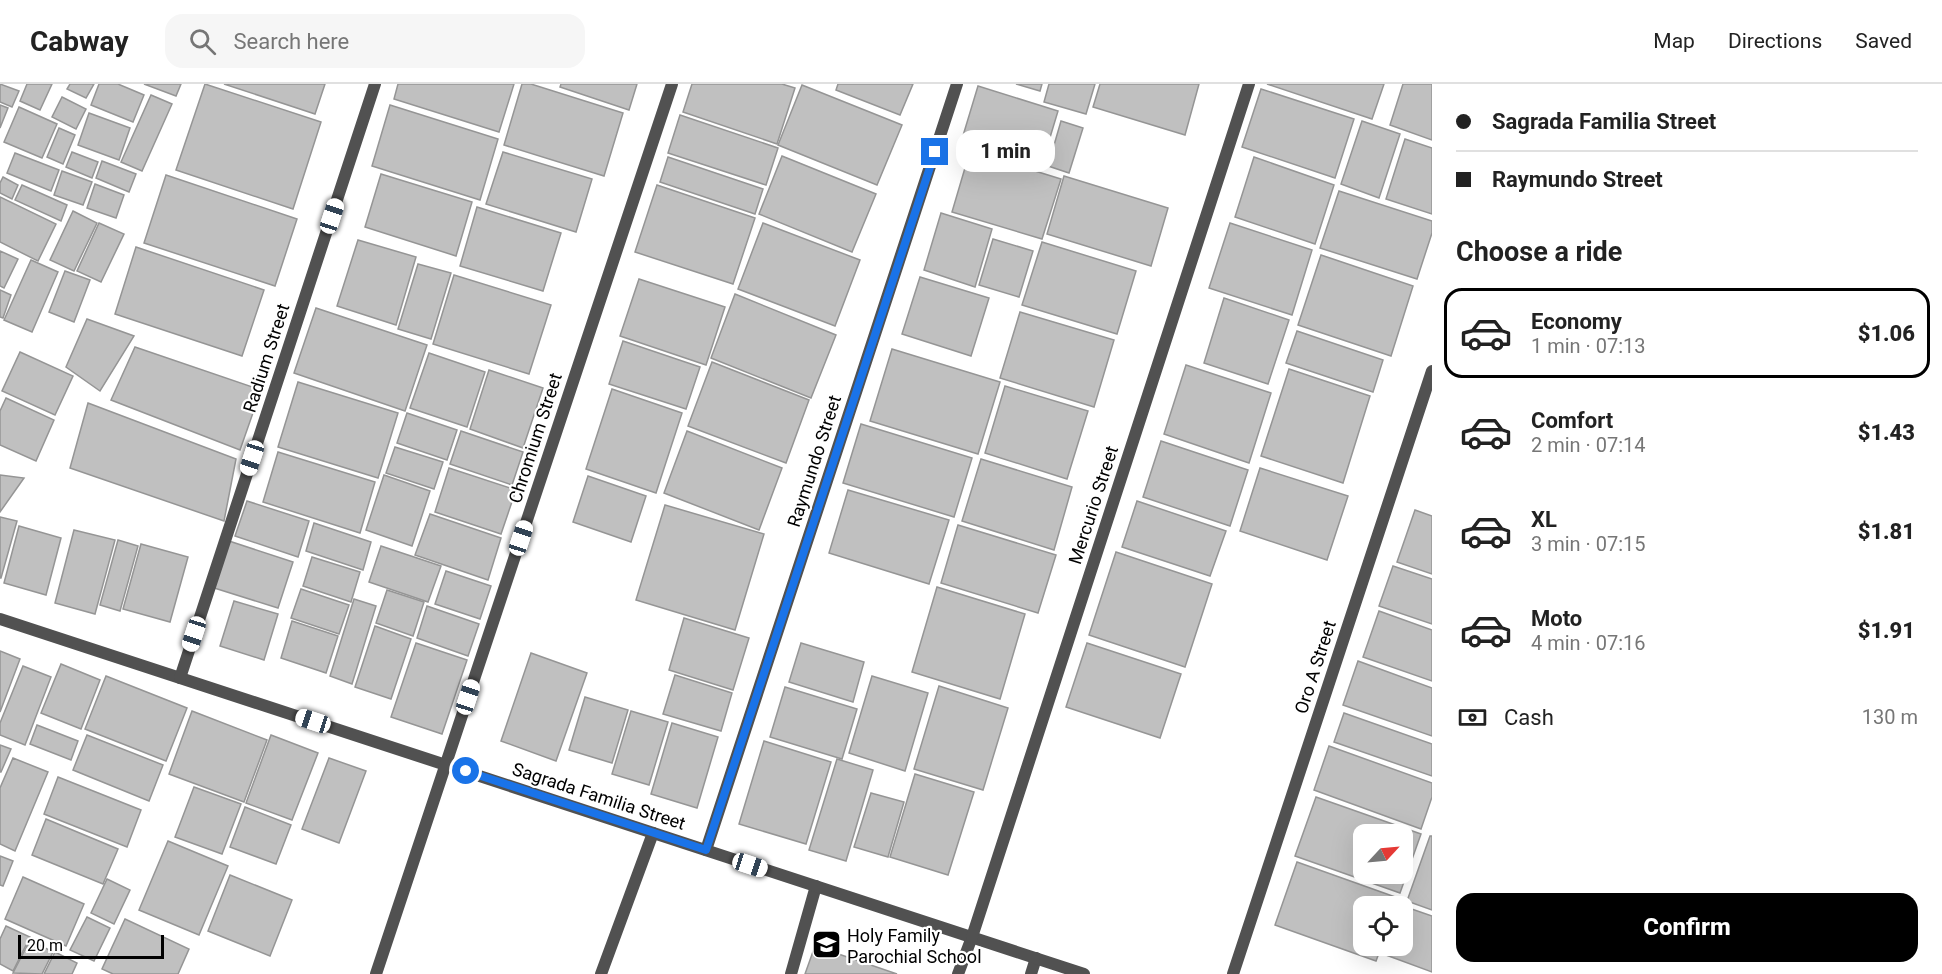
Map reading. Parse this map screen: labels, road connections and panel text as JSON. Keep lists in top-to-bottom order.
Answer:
{
  "streets": {
    "street": [
      "Radium Street",
      "Chromium Street",
      "Raymundo Street",
      "Mercurio Street",
      "Oro A Street",
      "Sagrada Familia Street"
    ]
  },
  "crossings": [
    ["Radium Street", "Sagrada Familia Street"],
    ["Chromium Street", "Sagrada Familia Street"],
    ["Raymundo Street", "Sagrada Familia Street"],
    ["Mercurio Street", "Sagrada Familia Street"]
  ],
  "places": {
    "school or university": ["Holy Family Parochial School"]
  },
  "scale_bar": "20 m",
  "north": "top right",
  "page": {
    "header": "Cabway",
    "search": "Search here",
    "nav": ["Map", "Directions", "Saved"],
    "banner": ["Sagrada Familia Street", "Raymundo Street"],
    "bubble": "1 min",
    "heading": "Choose a ride",
    "list": [
      {
        "name": "Economy",
        "note": "1 min · 07:13",
        "value": "$1.06"
      },
      {
        "name": "Comfort",
        "note": "2 min · 07:14",
        "value": "$1.43"
      },
      {
        "name": "XL",
        "note": "3 min · 07:15",
        "value": "$1.81"
      },
      {
        "name": "Moto",
        "note": "4 min · 07:16",
        "value": "$1.91"
      }
    ],
    "pay": ["Cash", "130 m"],
    "buttons": "Confirm",
    "scale": "20 m"
  }
}
